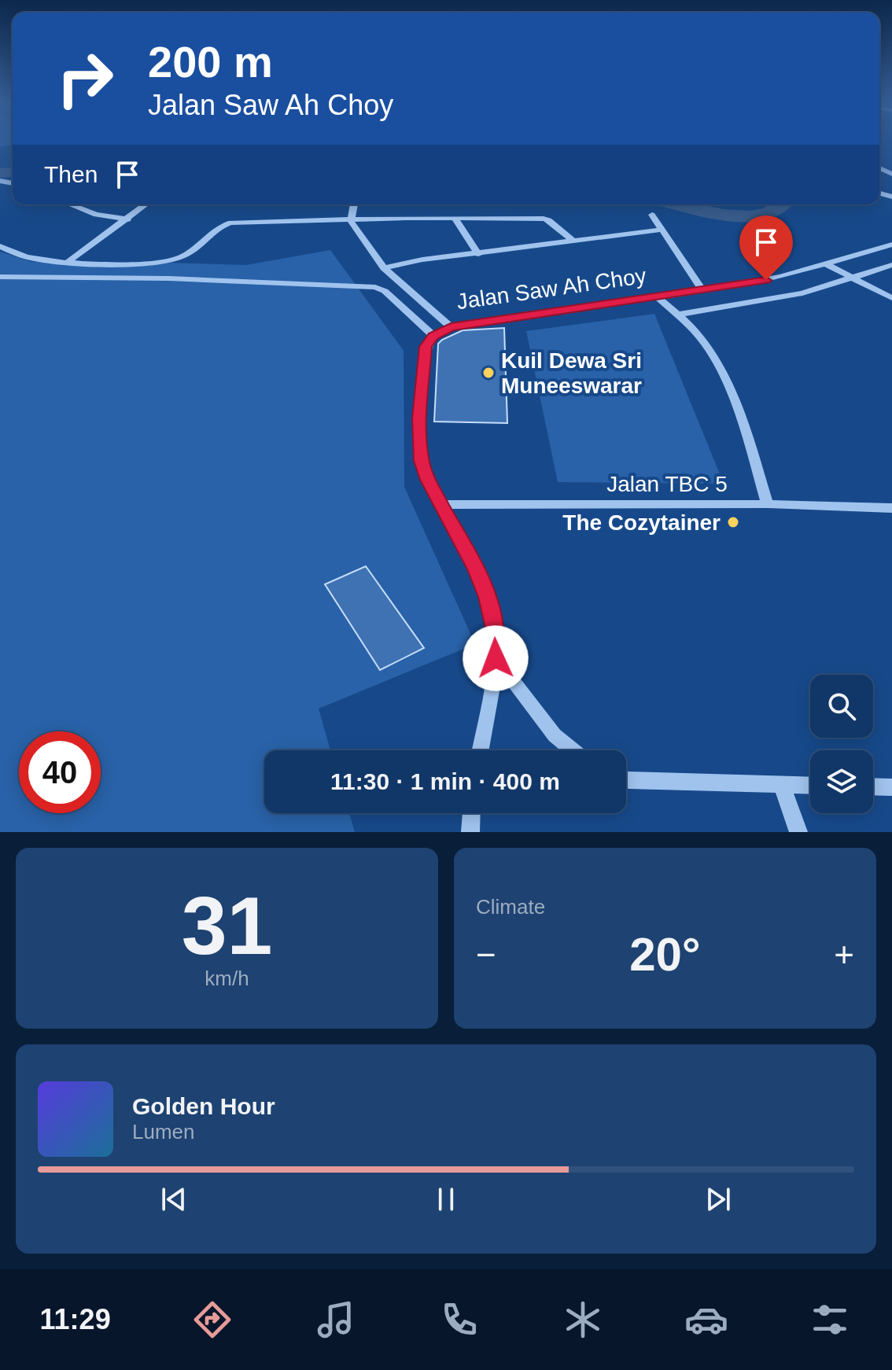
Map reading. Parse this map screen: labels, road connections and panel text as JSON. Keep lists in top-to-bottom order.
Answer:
{
  "streets": {
    "street": ["Jalan Saw Ah Choy", "Jalan TBC 5"]
  },
  "crossings": [
    ["Jalan Saw Ah Choy", "Jalan TBC 5"]
  ],
  "places": ["Kuil Dewa Sri Muneeswarar", "The Cozytainer"],
  "page": {
    "turn": ["200 m", "Jalan Saw Ah Choy"],
    "then": "Then",
    "limit": "40",
    "trip": "11:30 · 1 min · 400 m",
    "tile": [
      ["31", "km/h"],
      "Climate"
    ],
    "heat": ["−", "20°", "+"],
    "song": ["Golden Hour", "Lumen"],
    "tabs": "11:29"
  }
}
